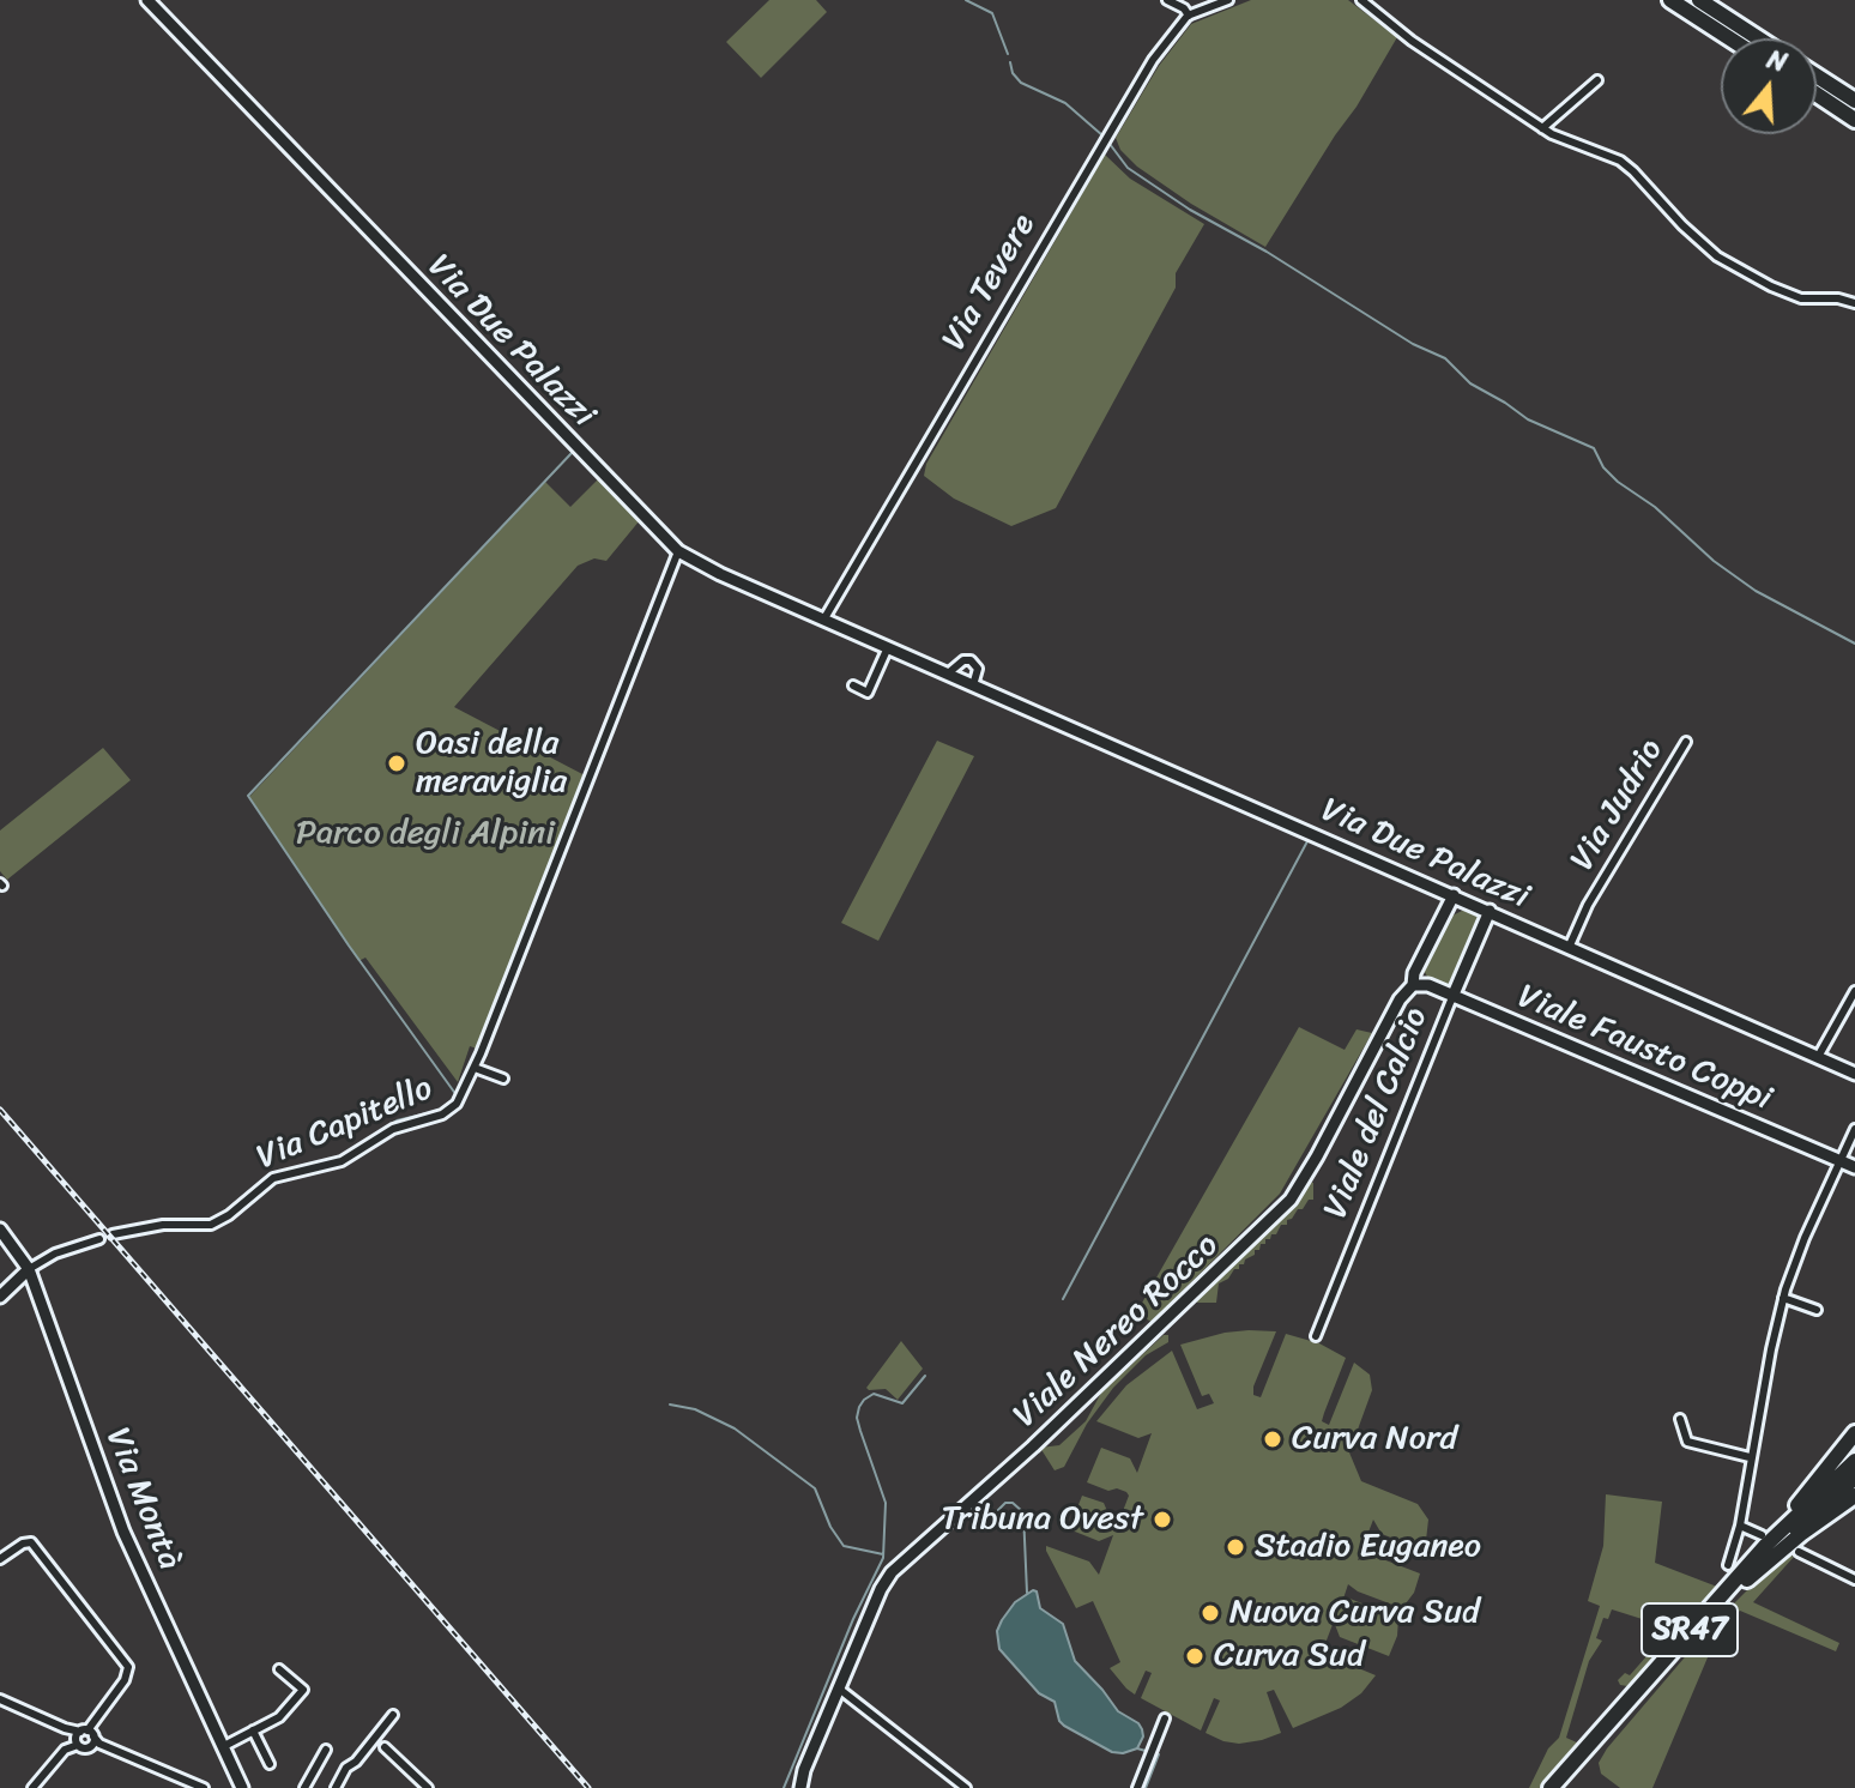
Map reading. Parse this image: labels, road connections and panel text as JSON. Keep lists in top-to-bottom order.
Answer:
{
  "streets": {
    "highway": ["SR47"],
    "street": [
      "Via Tevere",
      "Via Due Palazzi",
      "Via Judrio",
      "Viale Fausto Coppi",
      "Viale del Calcio",
      "Via Capitello",
      "Viale Nereo Rocco",
      "Via Montà"
    ]
  },
  "crossings": [
    ["Via Tevere", "Via Due Palazzi"],
    ["Via Due Palazzi", "Via Judrio"],
    ["Via Due Palazzi", "Viale del Calcio"],
    ["Via Due Palazzi", "Via Capitello"],
    ["Via Due Palazzi", "Viale Nereo Rocco"],
    ["Viale Fausto Coppi", "Viale del Calcio"],
    ["Viale Fausto Coppi", "Viale Nereo Rocco"]
  ],
  "parks": ["Parco degli Alpini"],
  "places": [
    "Oasi della meraviglia",
    "Curva Nord",
    "Tribuna Ovest",
    "Stadio Euganeo",
    "Nuova Curva Sud",
    "Curva Sud"
  ],
  "north": "top"
}
